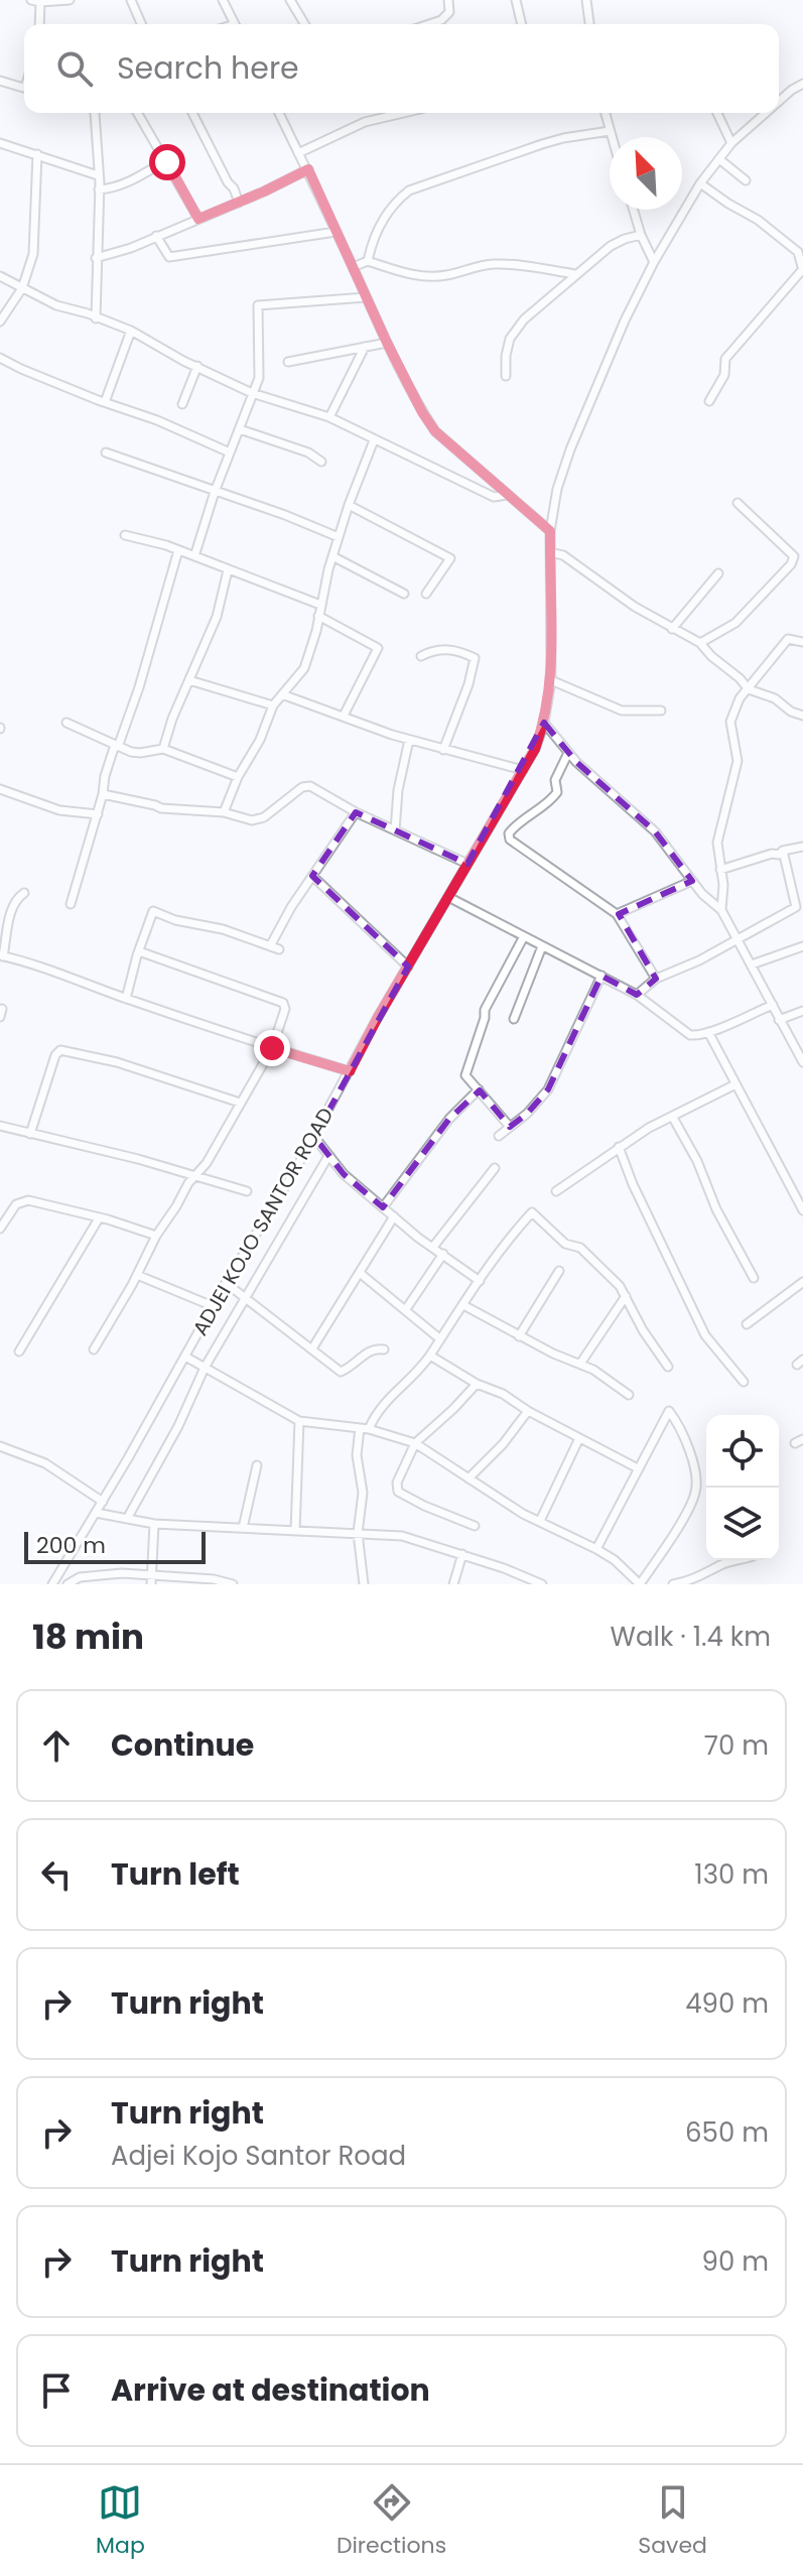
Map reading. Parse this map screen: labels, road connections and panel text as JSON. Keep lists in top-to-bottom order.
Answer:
{
  "streets": {
    "street": ["ADJEI KOJO SANTOR ROAD"]
  },
  "scale_bar": "200 m",
  "north": "top left",
  "page": {
    "search": "Search here",
    "scale": "200 m",
    "heading": ["18 min", "Walk · 1.4 km"],
    "list": [
      ["Continue", "70 m"],
      ["Turn left", "130 m"],
      ["Turn right", "490 m"],
      ["Turn right", "Adjei Kojo Santor Road", "650 m"],
      ["Turn right", "90 m"],
      "Arrive at destination"
    ],
    "nav": ["Map", "Directions", "Saved"]
  }
}
